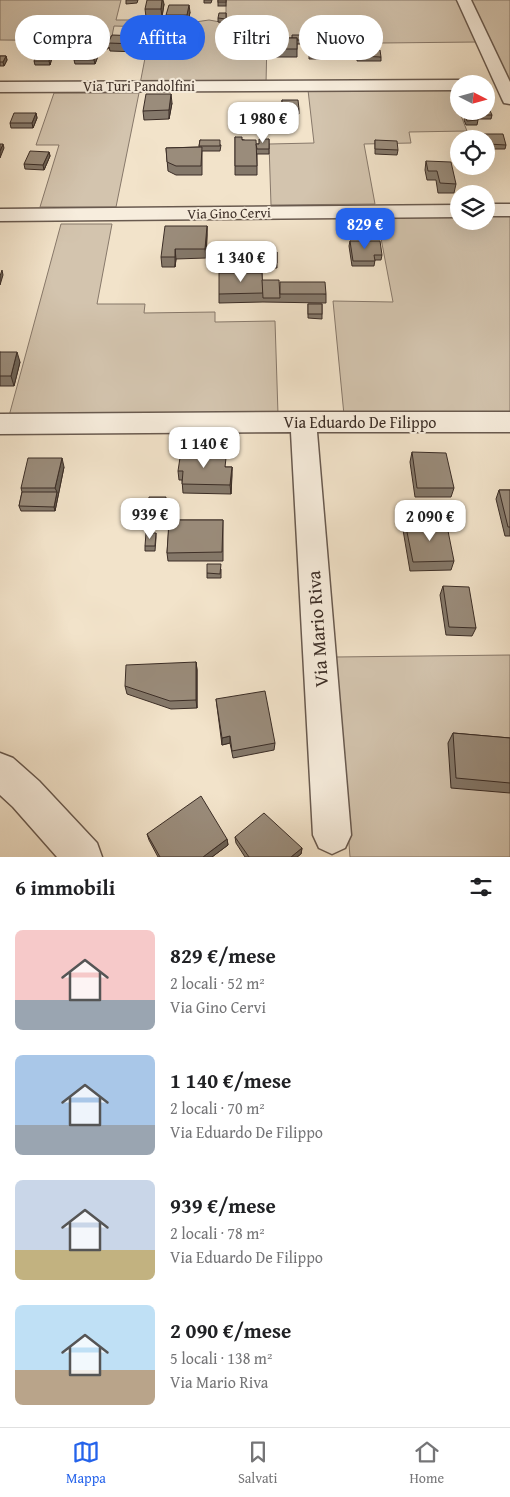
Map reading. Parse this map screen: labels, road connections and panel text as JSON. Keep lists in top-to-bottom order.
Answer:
{
  "streets": {
    "street": [
      "Via Turi Pandolfini",
      "Via Gino Cervi",
      "Via Eduardo De Filippo",
      "Via Mario Riva"
    ]
  },
  "crossings": [
    ["Via Eduardo De Filippo", "Via Mario Riva"]
  ],
  "north": "right",
  "page": {
    "chip": [
      "Compra",
      "Affitta",
      "Filtri",
      "Nuovo"
    ],
    "price": [
      "1 980 €",
      "829 €",
      "1 340 €",
      "1 140 €",
      "939 €",
      "2 090 €"
    ],
    "heading": "6 immobili",
    "list": [
      {
        "name": "829 €/mese",
        "note": "2 locali · 52 m² · Via Gino Cervi"
      },
      {
        "name": "1 140 €/mese",
        "note": "2 locali · 70 m² · Via Eduardo De Filippo"
      },
      {
        "name": "939 €/mese",
        "note": "2 locali · 78 m² · Via Eduardo De Filippo"
      },
      {
        "name": "2 090 €/mese",
        "note": "5 locali · 138 m² · Via Mario Riva"
      }
    ],
    "tabs": ["Mappa", "Salvati", "Home"]
  }
}
